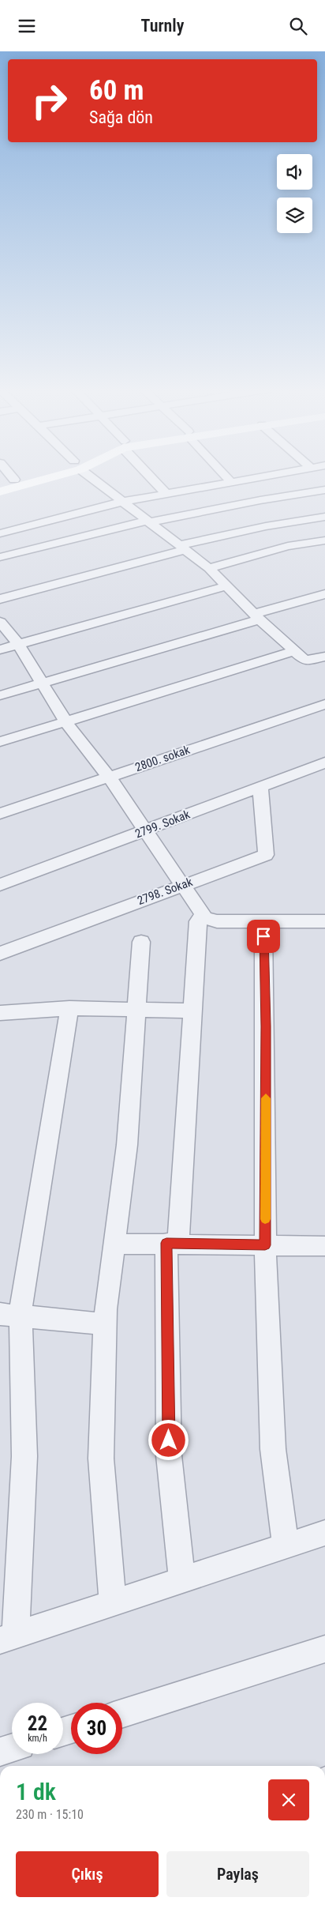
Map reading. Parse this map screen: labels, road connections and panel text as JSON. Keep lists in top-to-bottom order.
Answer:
{
  "streets": {
    "street": ["2800. sokak", "2799. Sokak", "2798. Sokak"]
  },
  "crossings": [
    ["2799. Sokak", "2798. Sokak"]
  ],
  "page": {
    "header": "Turnly",
    "turn": ["60 m", "Sağa dön"],
    "speed": "22 km/h",
    "limit": "30",
    "heading": ["1 dk", "230 m · 15:10"],
    "buttons": ["Çıkış", "Paylaş"]
  }
}
